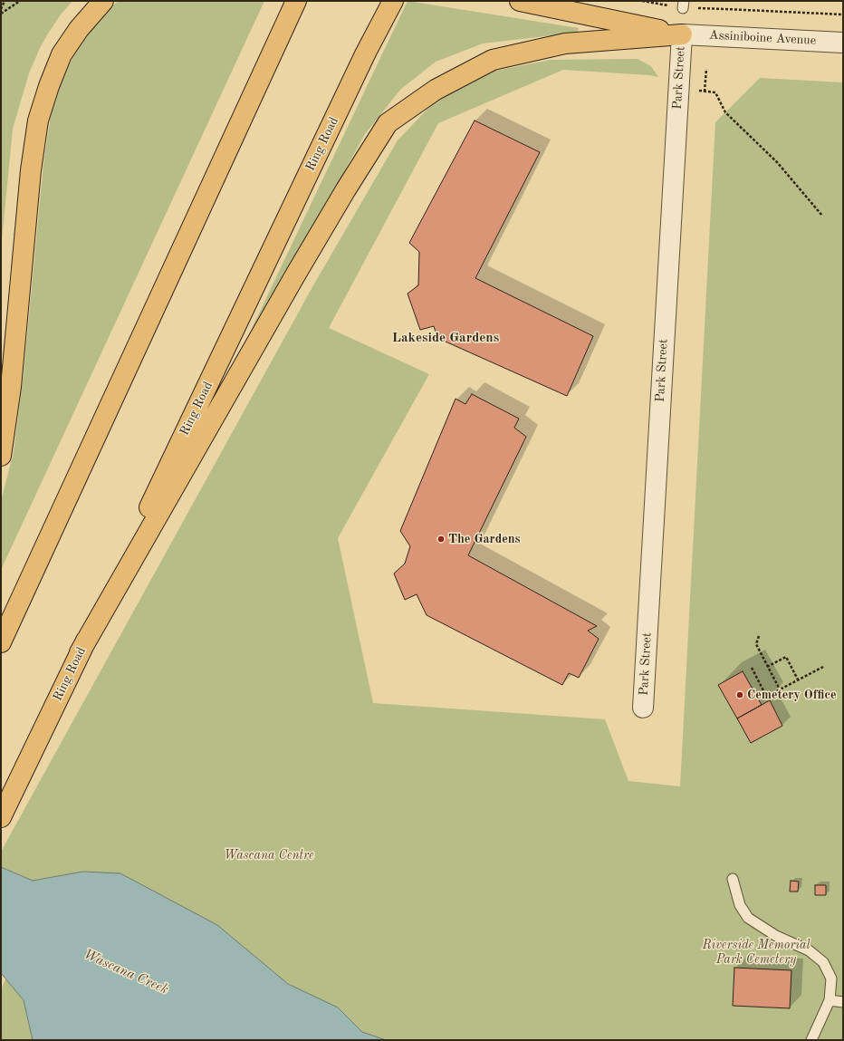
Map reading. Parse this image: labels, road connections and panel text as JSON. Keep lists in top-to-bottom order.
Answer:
{
  "streets": {
    "highway": ["Ring Road"],
    "street": ["Assiniboine Avenue", "Park Street"]
  },
  "crossings": [
    ["Assiniboine Avenue", "Park Street"]
  ],
  "districts": ["Lakeside Gardens"],
  "water": ["Wascana Creek"],
  "parks": ["Wascana Centre", "Riverside Memorial Park Cemetery"],
  "places": ["The Gardens", "Cemetery Office"]
}
